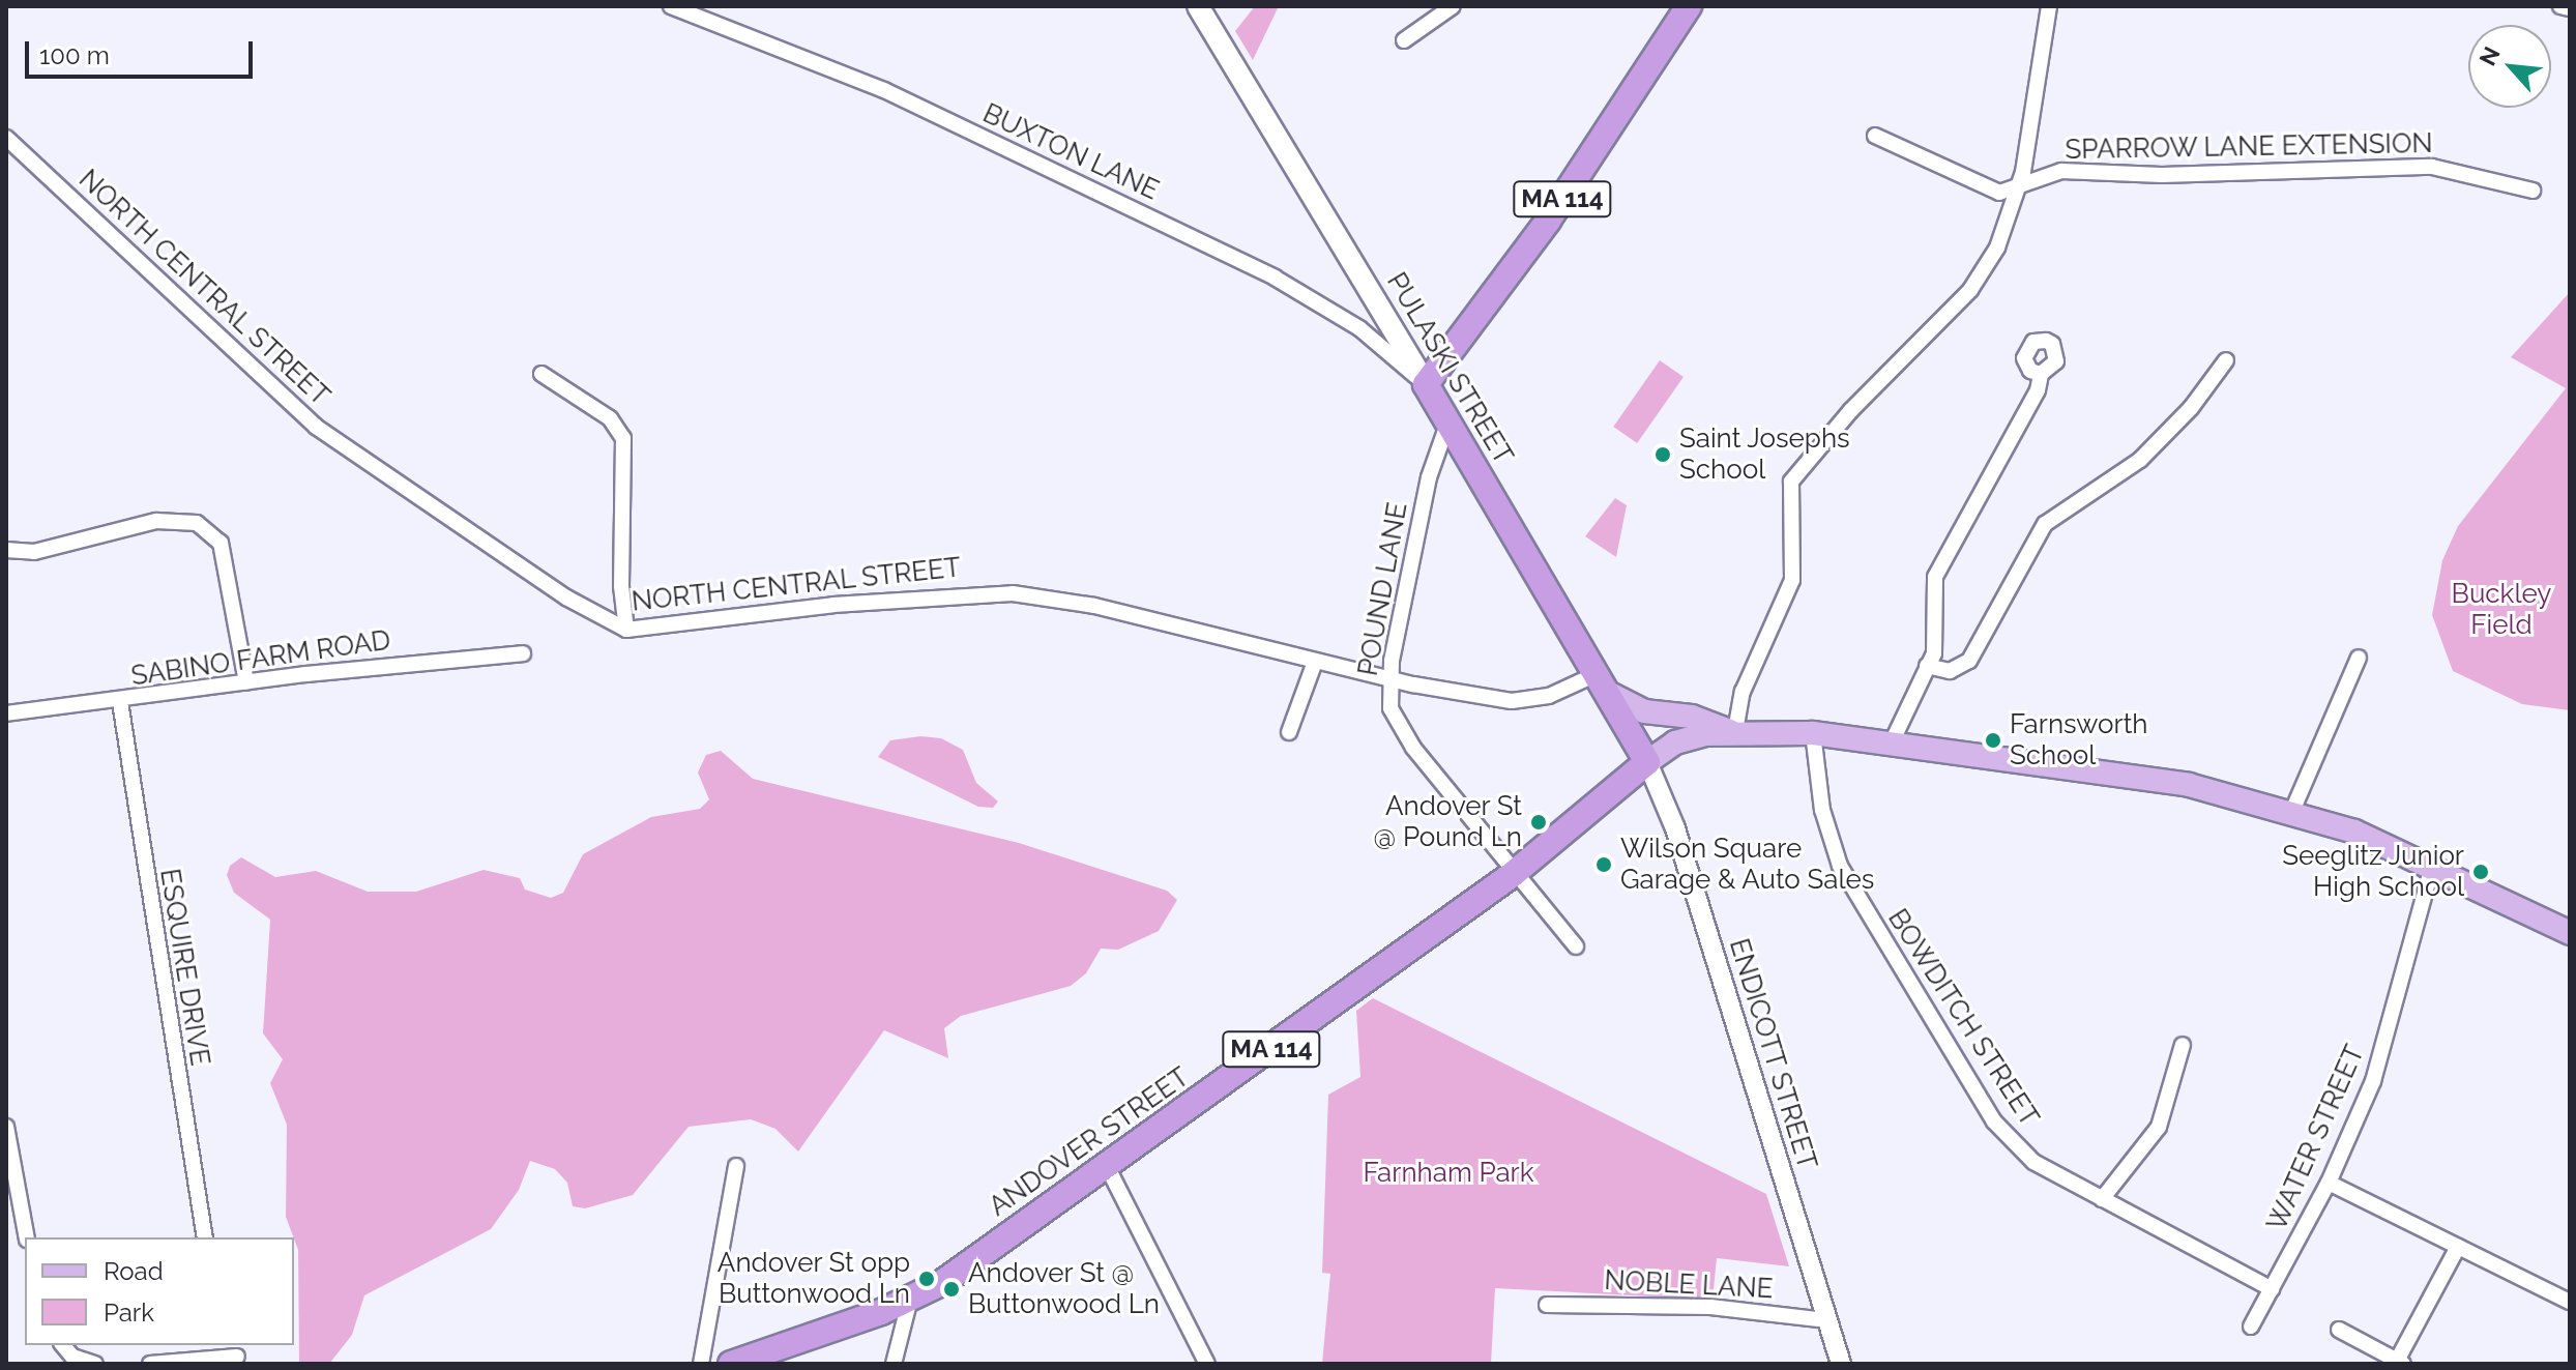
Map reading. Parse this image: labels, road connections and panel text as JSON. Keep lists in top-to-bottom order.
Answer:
{
  "streets": {
    "highway": ["MA 114", "PULASKI STREET", "ANDOVER STREET"],
    "street": [
      "SPARROW LANE EXTENSION",
      "BUXTON LANE",
      "NORTH CENTRAL STREET",
      "POUND LANE",
      "SABINO FARM ROAD",
      "ESQUIRE DRIVE",
      "BOWDITCH STREET",
      "ENDICOTT STREET",
      "WATER STREET",
      "NOBLE LANE"
    ]
  },
  "crossings": [
    ["BUXTON LANE", "MA 114"],
    ["BUXTON LANE", "PULASKI STREET"],
    ["MA 114", "PULASKI STREET"],
    ["NORTH CENTRAL STREET", "PULASKI STREET"],
    ["NORTH CENTRAL STREET", "POUND LANE"],
    ["PULASKI STREET", "POUND LANE"],
    ["PULASKI STREET", "ENDICOTT STREET"],
    ["PULASKI STREET", "ANDOVER STREET"],
    ["POUND LANE", "ANDOVER STREET"],
    ["SABINO FARM ROAD", "ESQUIRE DRIVE"],
    ["BOWDITCH STREET", "WATER STREET"],
    ["ENDICOTT STREET", "ANDOVER STREET"],
    ["ENDICOTT STREET", "NOBLE LANE"]
  ],
  "parks": ["Buckley Field", "Farnham Park"],
  "places": [
    "Saint Josephs School",
    "Farnsworth School",
    "Andover St @ Pound Ln",
    "Wilson Square Garage & Auto Sales",
    "Seeglitz Junior High School",
    "Andover St opp Buttonwood Ln",
    "Andover St @ Buttonwood Ln"
  ],
  "legend": ["Road", "Park"],
  "scale_bar": "100 m",
  "north": "top left"
}
